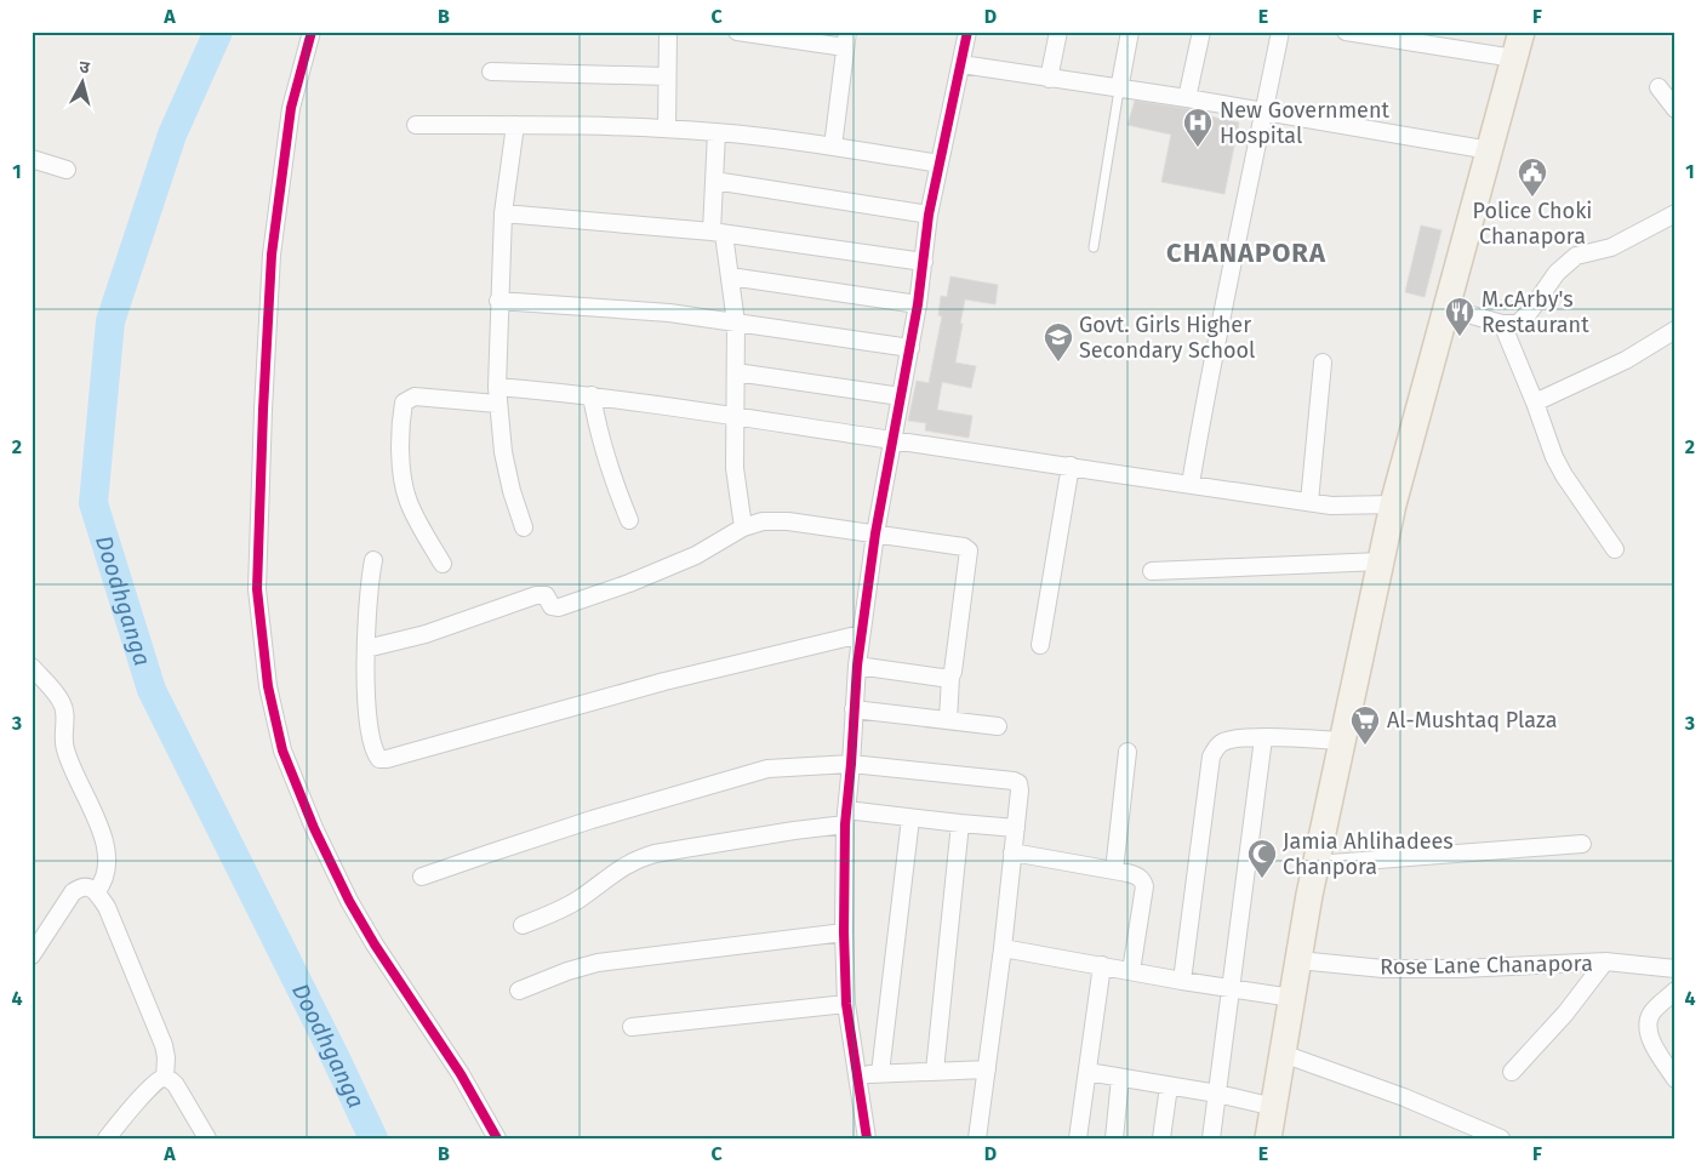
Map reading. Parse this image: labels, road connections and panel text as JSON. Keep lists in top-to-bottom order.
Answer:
{
  "streets": {
    "street": ["Rose Lane Chanapora"]
  },
  "districts": ["CHANAPORA"],
  "water": ["Doodhganga"],
  "places": {
    "hospital": ["New Government Hospital"],
    "public building": ["Police Choki Chanapora"],
    "restaurant": ["M.cArby's Restaurant"],
    "school or university": ["Govt. Girls Higher Secondary School"],
    "supermarket": ["Al-Mushtaq Plaza"],
    "mosque": ["Jamia Ahlihadees Chanpora"]
  },
  "north": "top",
  "grid": {
    "columns": [
      "A",
      "B",
      "C",
      "D",
      "E",
      "F"
    ],
    "rows": [
      "1",
      "2",
      "3",
      "4"
    ]
  }
}
